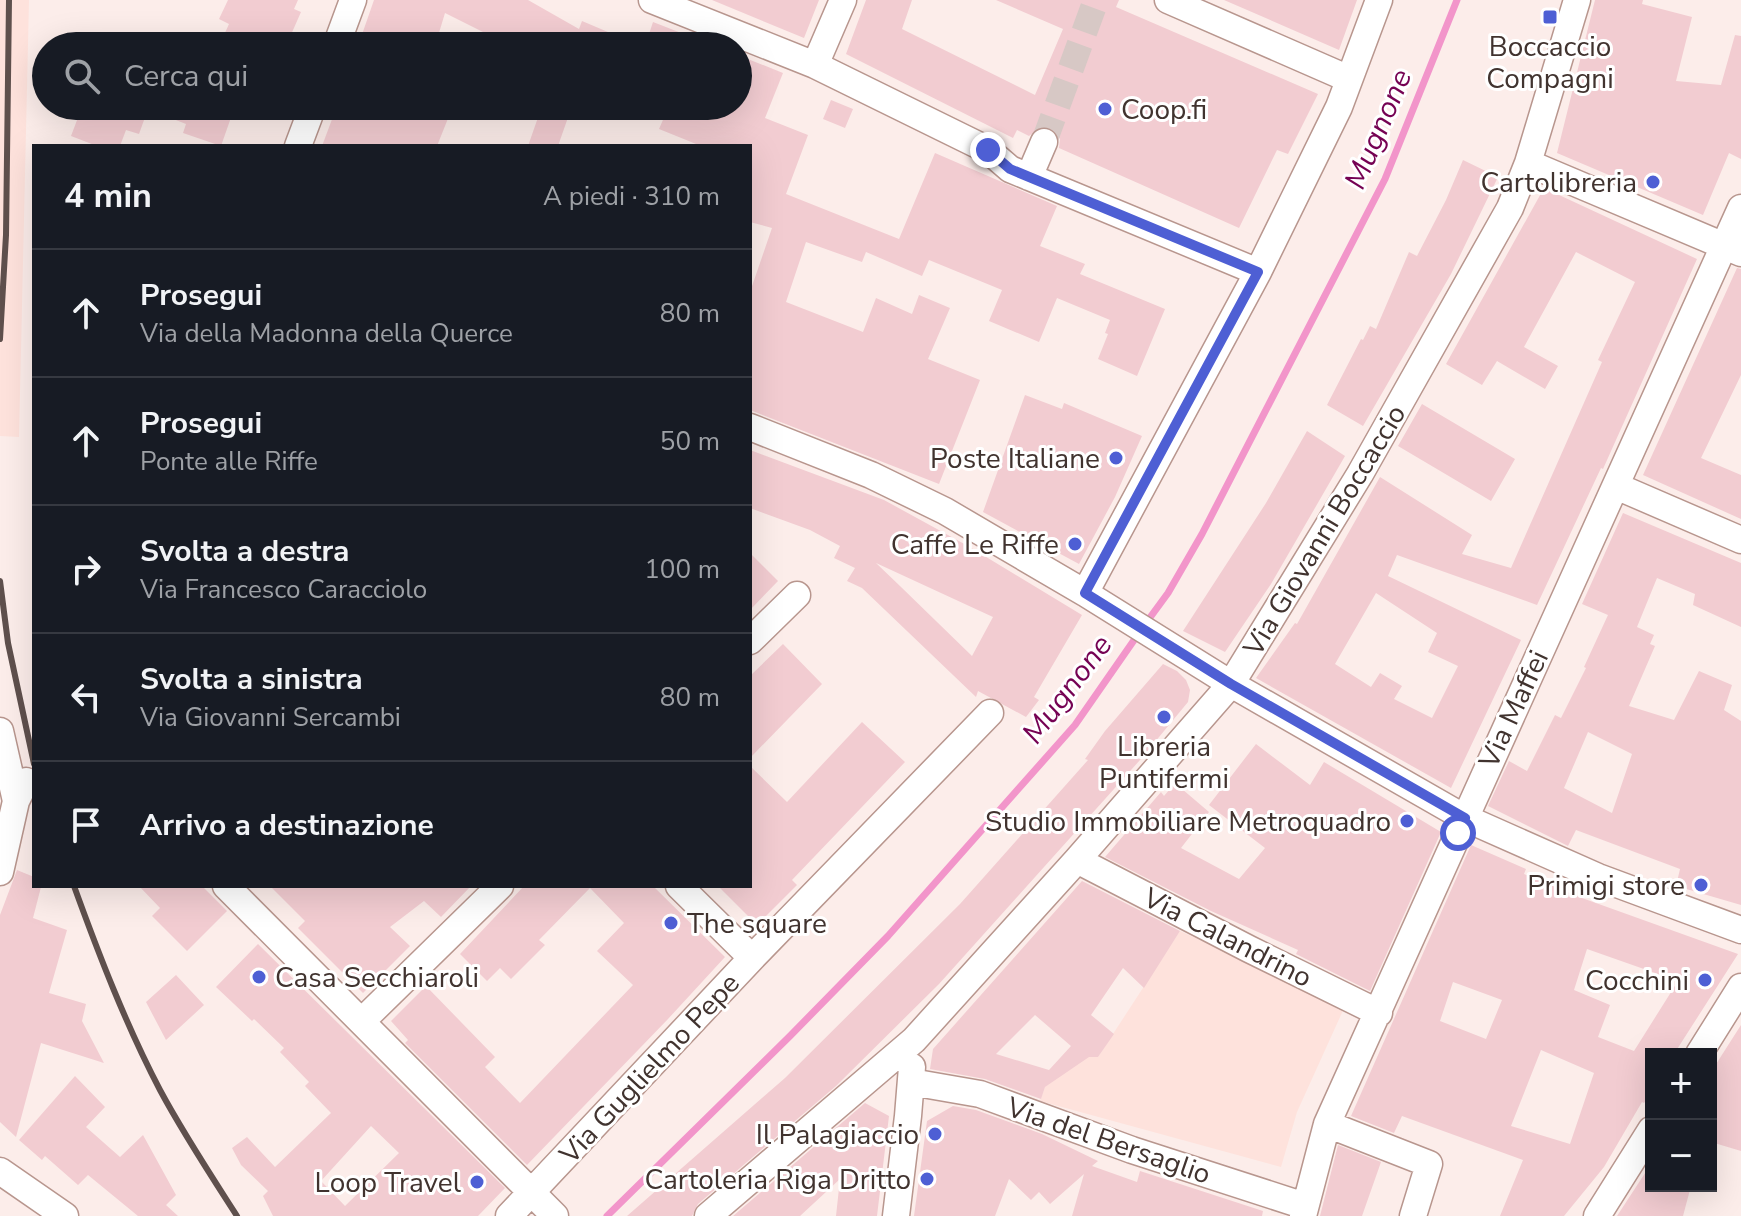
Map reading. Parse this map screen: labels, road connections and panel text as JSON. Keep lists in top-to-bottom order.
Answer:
{
  "streets": {
    "street": [
      "Via Giovanni Boccaccio",
      "Via Maffei",
      "Via Calandrino",
      "Via Guglielmo Pepe",
      "Via del Bersaglio"
    ]
  },
  "crossings": [
    ["Via Giovanni Boccaccio", "Via Calandrino"],
    ["Via Maffei", "Via Calandrino"],
    ["Via Maffei", "Via del Bersaglio"]
  ],
  "water": ["Mugnone"],
  "places": {
    "transit": ["Boccaccio Compagni"],
    "other": [
      "Coop.fi",
      "Cartolibreria",
      "Poste Italiane",
      "Caffe Le Riffe",
      "Libreria Puntifermi",
      "Studio Immobiliare Metroquadro",
      "Primigi store",
      "The square",
      "Casa Secchiaroli",
      "Cocchini",
      "Il Palagiaccio",
      "Cartoleria Riga Dritto",
      "Loop Travel"
    ]
  },
  "page": {
    "search": "Cerca qui",
    "heading": ["4 min", "A piedi · 310 m"],
    "list": [
      ["Prosegui", "Via della Madonna della Querce", "80 m"],
      ["Prosegui", "Ponte alle Riffe", "50 m"],
      ["Svolta a destra", "Via Francesco Caracciolo", "100 m"],
      ["Svolta a sinistra", "Via Giovanni Sercambi", "80 m"],
      "Arrivo a destinazione"
    ],
    "map_buttons": ["+", "−"]
  }
}
